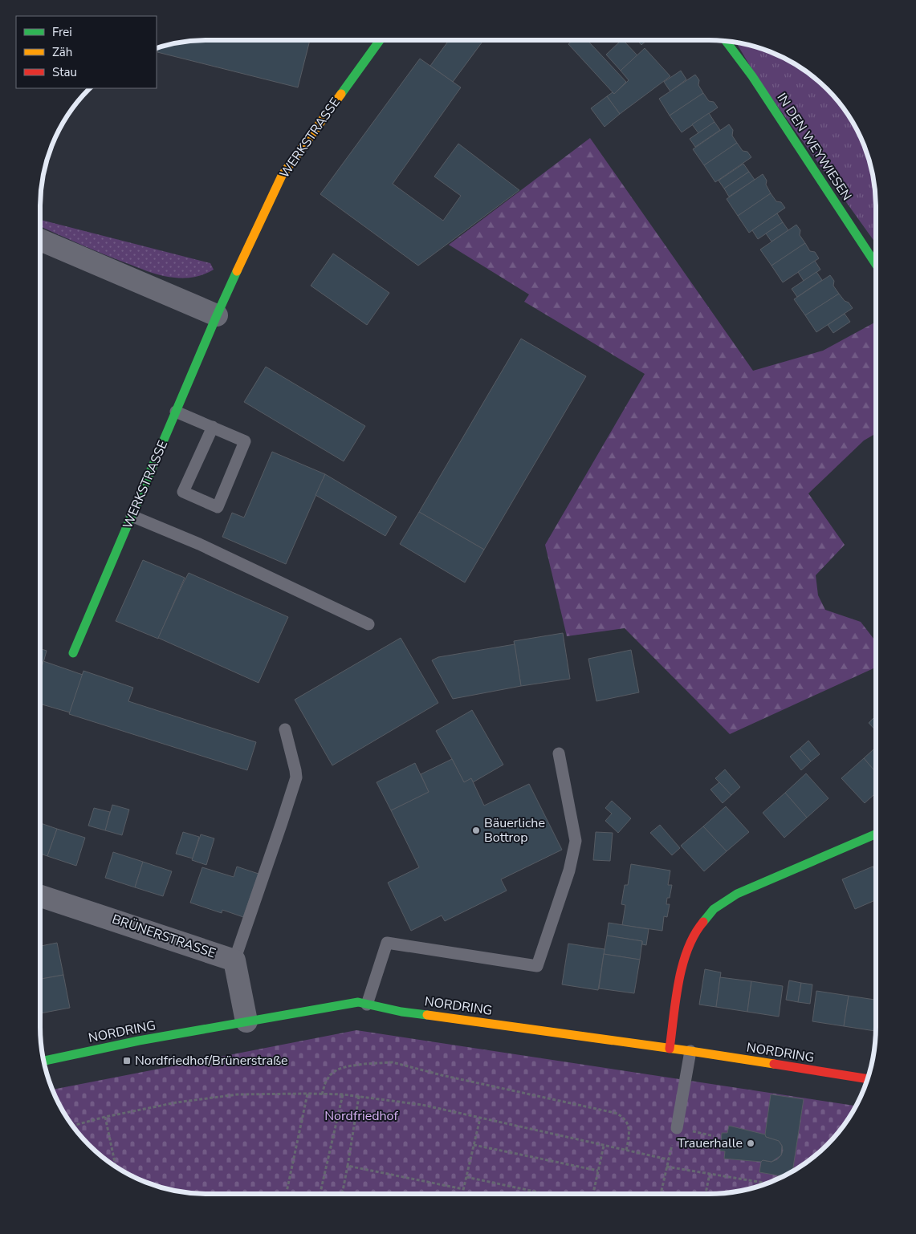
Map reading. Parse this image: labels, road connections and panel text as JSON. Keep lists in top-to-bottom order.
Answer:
{
  "streets": {
    "street": [
      "WERKSTRASSE",
      "IN DEN WEYWIESEN",
      "BRÜNERSTRASSE",
      "NORDRING"
    ]
  },
  "parks": ["Nordfriedhof"],
  "places": {
    "other": ["Bäuerliche Bottrop", "Trauerhalle"],
    "transit": ["Nordfriedhof/Brünerstraße"]
  },
  "legend": ["Frei", "Zäh", "Stau"]
}
